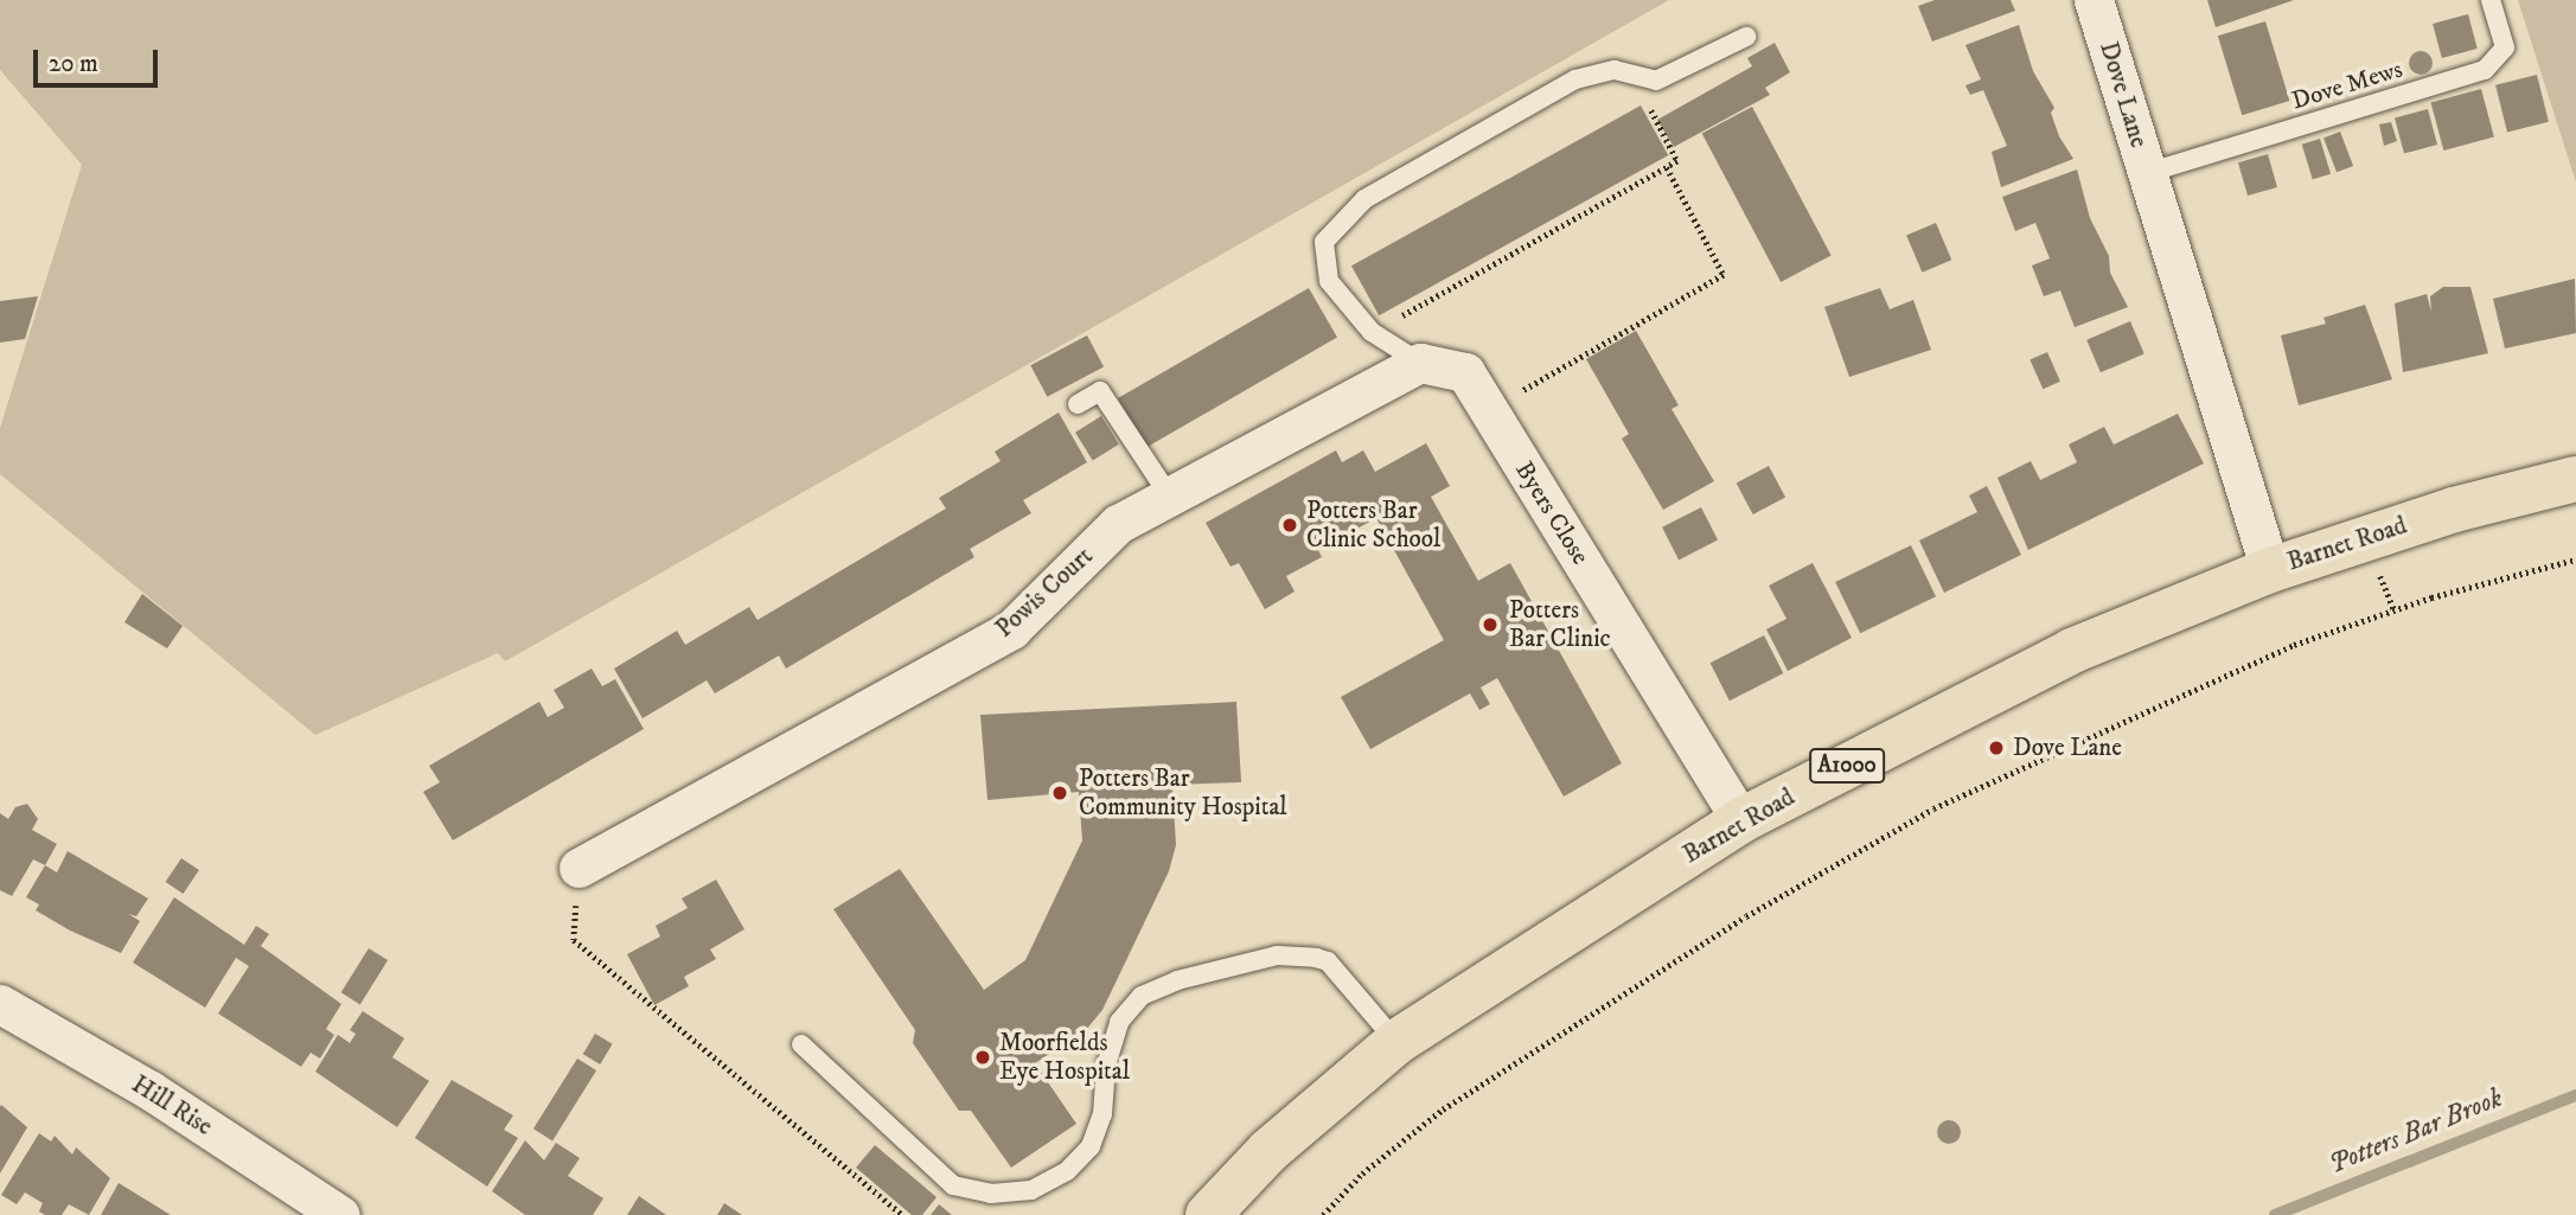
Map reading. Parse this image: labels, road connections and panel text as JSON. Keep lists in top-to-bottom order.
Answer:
{
  "streets": {
    "main road": ["Barnet Road", "A1000"],
    "street": [
      "Dove Lane",
      "Byers Close",
      "Powis Court",
      "Hill Rise"
    ],
    "lane": ["Dove Mews"]
  },
  "crossings": [
    ["Dove Mews", "Dove Lane"],
    ["Dove Lane", "Barnet Road"],
    ["Byers Close", "Barnet Road"],
    ["Byers Close", "Powis Court"]
  ],
  "water": ["Potters Bar Brook"],
  "places": [
    "Potters Bar Clinic School",
    "Potters Bar Clinic",
    "Dove Lane",
    "Potters Bar Community Hospital",
    "Moorfields Eye Hospital"
  ],
  "scale_bar": "20 m"
}
